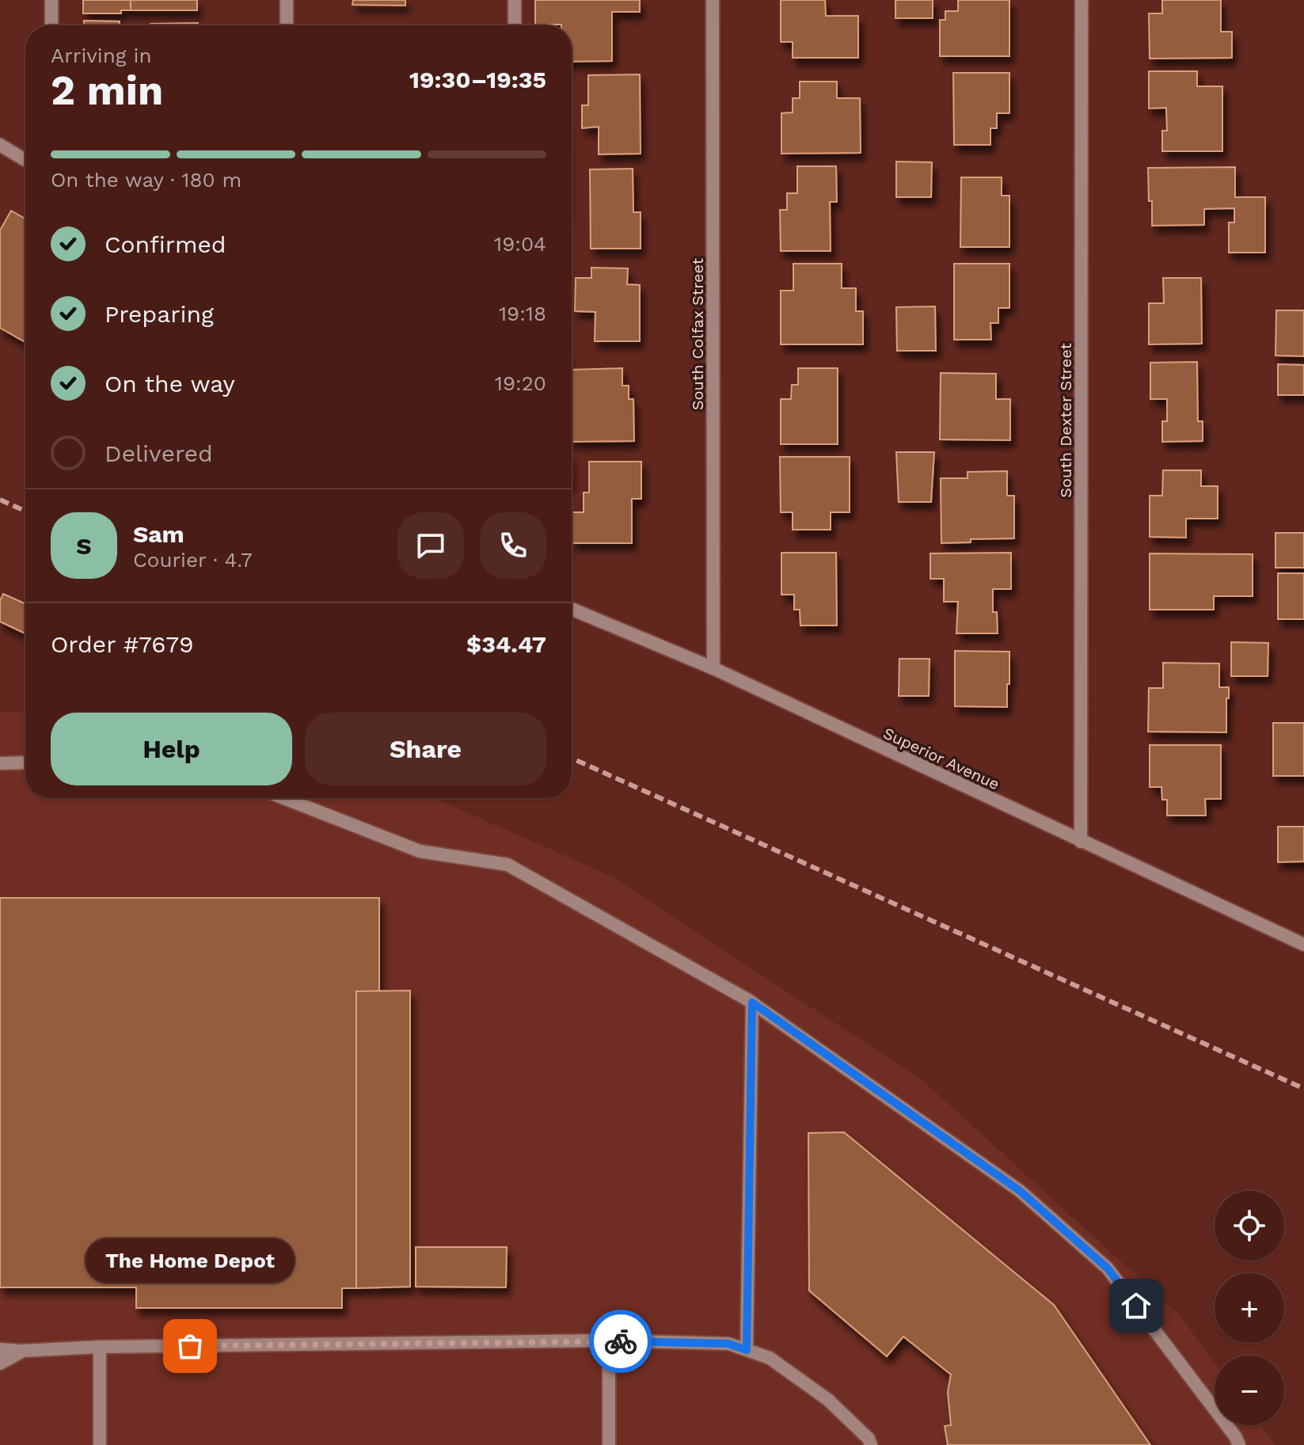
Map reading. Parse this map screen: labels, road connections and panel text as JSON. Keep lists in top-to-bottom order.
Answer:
{
  "streets": {
    "street": ["South Colfax Street", "South Dexter Street", "Superior Avenue"]
  },
  "crossings": [
    ["South Colfax Street", "Superior Avenue"],
    ["South Dexter Street", "Superior Avenue"]
  ],
  "places": ["The Home Depot"],
  "page": {
    "heading": ["2 min", "Arriving in", "19:30–19:35"],
    "panel": [
      "Sam",
      "Courier · 4.7",
      "Order #7679",
      "$34.47"
    ],
    "bar": "On the way · 180 m",
    "list": [
      ["Confirmed", "19:04"],
      ["Preparing", "19:18"],
      ["On the way", "19:20"],
      "Delivered"
    ],
    "round": "S",
    "buttons": ["Help", "Share"],
    "map_buttons": ["+", "−"],
    "bubble": "The Home Depot"
  }
}
